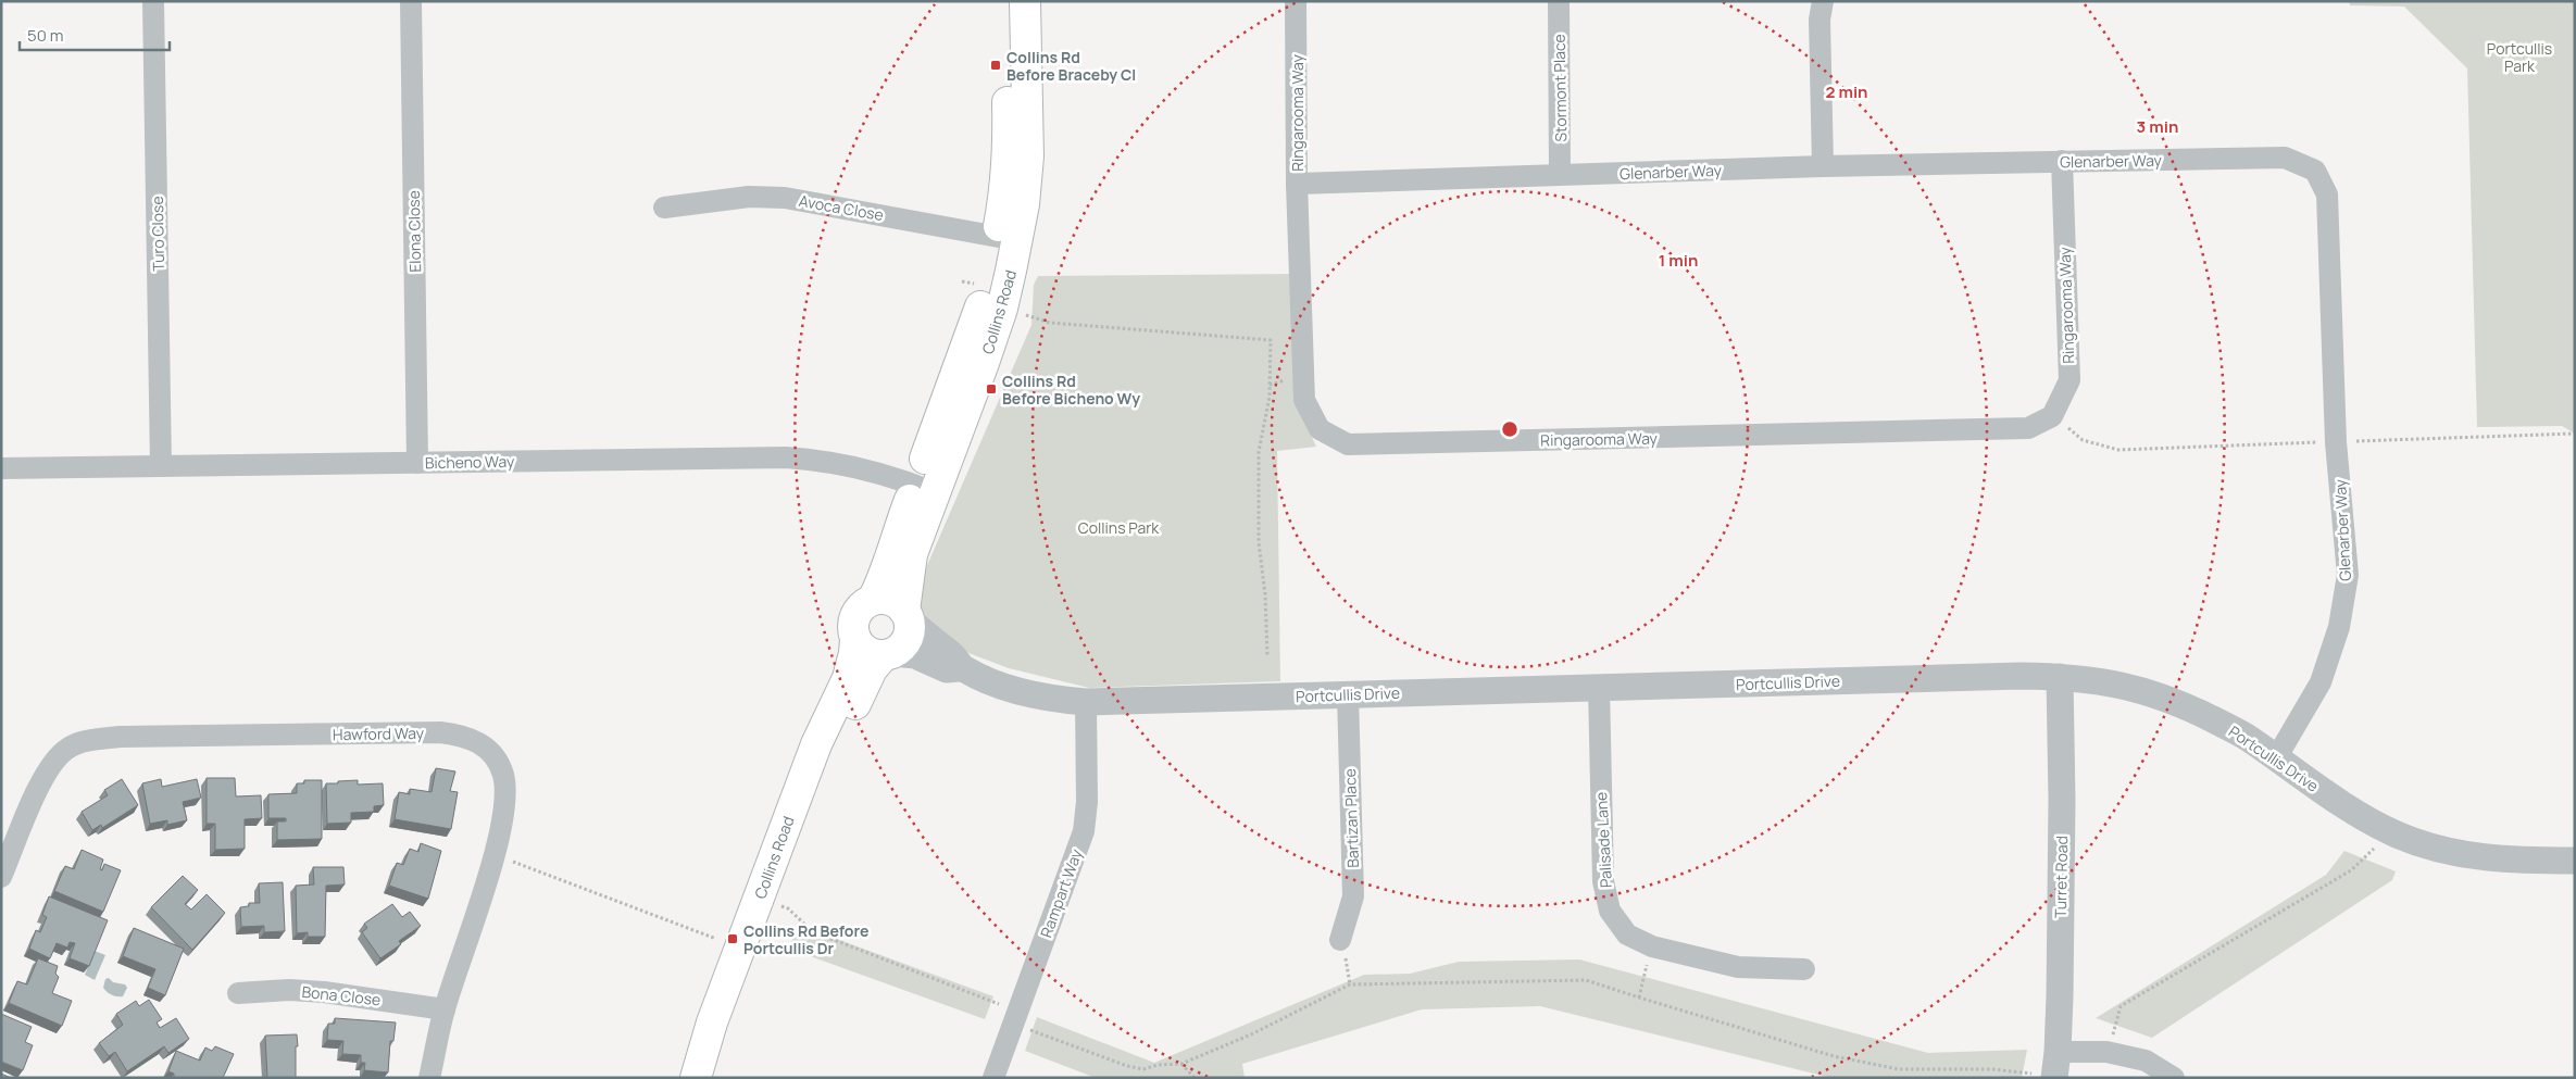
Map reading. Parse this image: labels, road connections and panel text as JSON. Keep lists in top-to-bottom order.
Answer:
{
  "streets": {
    "main road": ["Collins Road"],
    "street": [
      "Stormont Place",
      "Ringarooma Way",
      "Glenarber Way",
      "Avoca Close",
      "Elona Close",
      "Turo Close",
      "Bicheno Way",
      "Portcullis Drive",
      "Hawford Way",
      "Bartizan Place",
      "Palisade Lane",
      "Turret Road",
      "Rampart Way",
      "Bona Close"
    ]
  },
  "crossings": [
    ["Stormont Place", "Glenarber Way"],
    ["Ringarooma Way", "Glenarber Way"],
    ["Glenarber Way", "Portcullis Drive"],
    ["Avoca Close", "Collins Road"],
    ["Elona Close", "Bicheno Way"],
    ["Turo Close", "Bicheno Way"],
    ["Collins Road", "Bicheno Way"],
    ["Collins Road", "Portcullis Drive"],
    ["Portcullis Drive", "Bartizan Place"],
    ["Portcullis Drive", "Palisade Lane"],
    ["Portcullis Drive", "Turret Road"],
    ["Portcullis Drive", "Rampart Way"],
    ["Hawford Way", "Bona Close"]
  ],
  "parks": ["Portcullis Park", "Collins Park"],
  "places": {
    "transit": ["Collins Rd Before Braceby Cl", "Collins Rd Before Bicheno Wy", "Collins Rd Before Portcullis Dr"]
  },
  "scale_bar": "50 m",
  "rings": ["2 min", "3 min", "1 min"]
}
